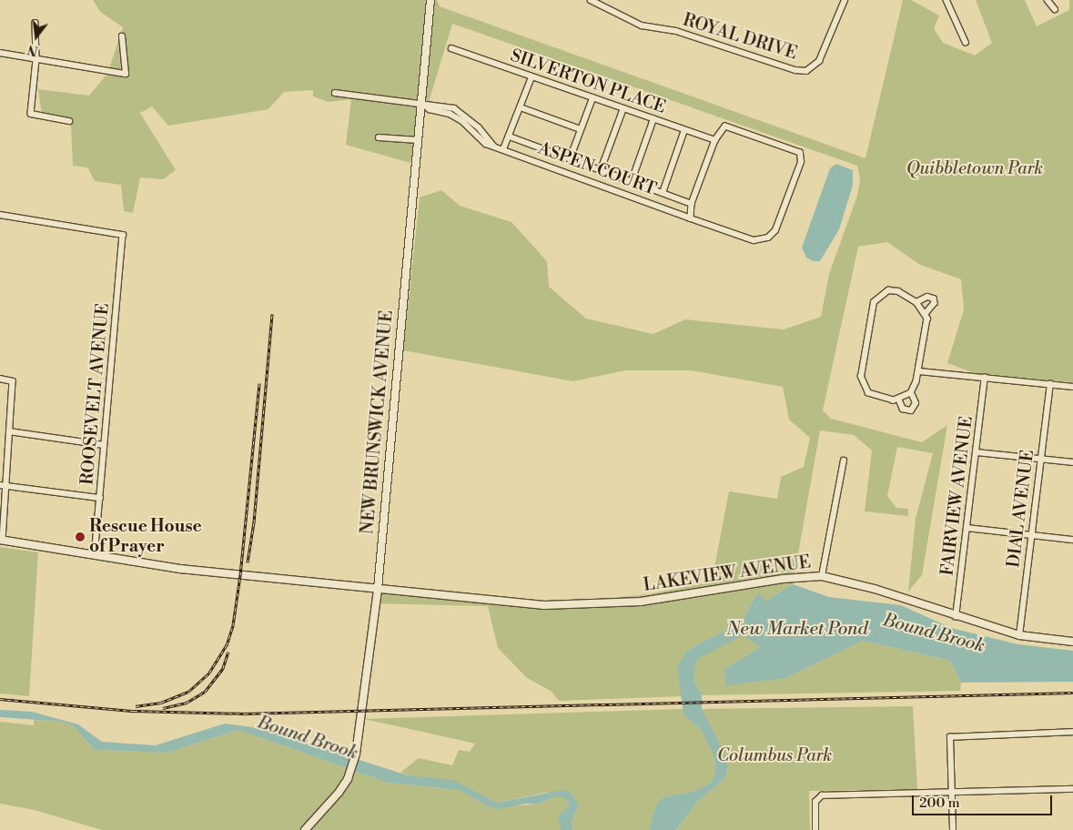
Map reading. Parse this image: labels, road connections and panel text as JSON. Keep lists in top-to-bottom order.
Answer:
{
  "streets": {
    "main road": ["NEW BRUNSWICK AVENUE", "LAKEVIEW AVENUE"],
    "street": [
      "ROYAL DRIVE",
      "SILVERTON PLACE",
      "ASPEN COURT",
      "ROOSEVELT AVENUE",
      "FAIRVIEW AVENUE",
      "DIAL AVENUE"
    ]
  },
  "crossings": [
    ["SILVERTON PLACE", "ASPEN COURT"],
    ["ASPEN COURT", "NEW BRUNSWICK AVENUE"],
    ["ROOSEVELT AVENUE", "LAKEVIEW AVENUE"],
    ["NEW BRUNSWICK AVENUE", "LAKEVIEW AVENUE"],
    ["FAIRVIEW AVENUE", "LAKEVIEW AVENUE"],
    ["DIAL AVENUE", "LAKEVIEW AVENUE"]
  ],
  "water": ["New Market Pond", "Bound Brook"],
  "parks": ["Quibbletown Park", "Columbus Park"],
  "places": ["Rescue House of Prayer"],
  "scale_bar": "200 m",
  "north": "bottom"
}
